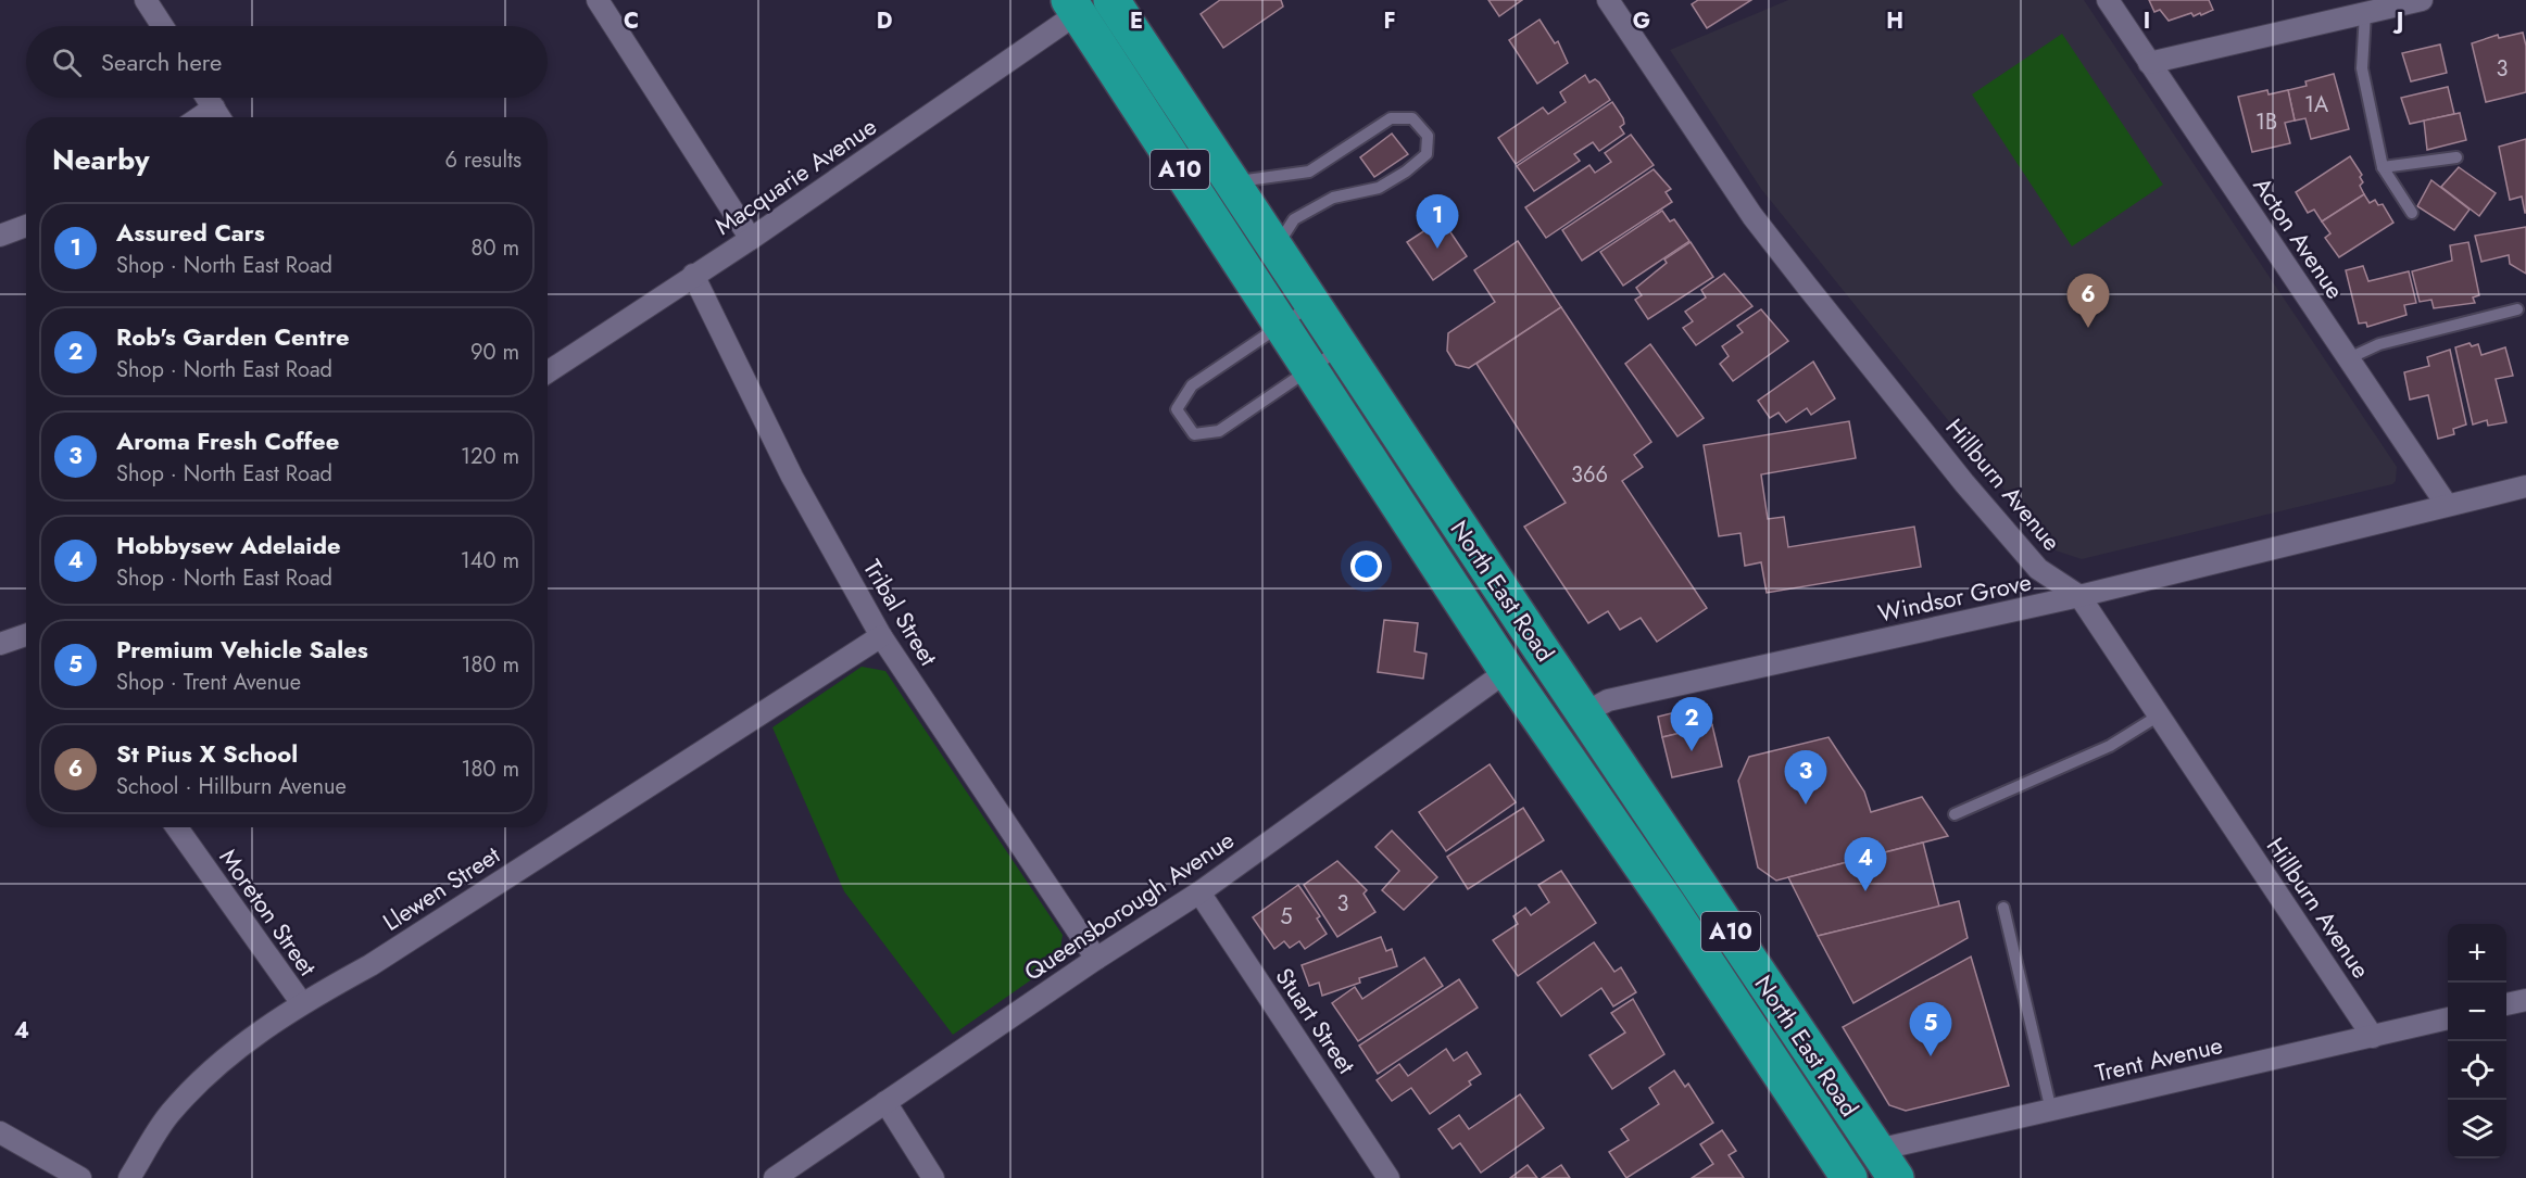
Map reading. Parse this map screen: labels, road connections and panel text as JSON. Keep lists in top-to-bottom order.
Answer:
{
  "streets": {
    "highway": ["A10", "North East Road"],
    "street": [
      "Macquarie Avenue",
      "Acton Avenue",
      "Hillburn Avenue",
      "Windsor Grove",
      "Tribal Street",
      "Llewen Street",
      "Queensborough Avenue",
      "Moreton Street",
      "Stuart Street",
      "Trent Avenue"
    ]
  },
  "crossings": [
    ["Macquarie Avenue", "North East Road"],
    ["Macquarie Avenue", "Tribal Street"],
    ["Acton Avenue", "Windsor Grove"],
    ["Hillburn Avenue", "Windsor Grove"],
    ["Hillburn Avenue", "Trent Avenue"],
    ["North East Road", "Windsor Grove"],
    ["North East Road", "Queensborough Avenue"],
    ["North East Road", "Trent Avenue"],
    ["Tribal Street", "Llewen Street"],
    ["Tribal Street", "Queensborough Avenue"],
    ["Llewen Street", "Moreton Street"],
    ["Queensborough Avenue", "Stuart Street"]
  ],
  "house_numbers": [
    "3",
    "1A",
    "1B",
    "366",
    "3",
    "5"
  ],
  "page": {
    "search": "Search here",
    "heading": ["Nearby", "6 results"],
    "pins": [
      "1",
      "6",
      "2",
      "3",
      "4",
      "5"
    ],
    "list": [
      {
        "mark": "1",
        "name": "Assured Cars",
        "note": "Shop · North East Road",
        "value": "80 m"
      },
      {
        "mark": "2",
        "name": "Rob's Garden Centre",
        "note": "Shop · North East Road",
        "value": "90 m"
      },
      {
        "mark": "3",
        "name": "Aroma Fresh Coffee",
        "note": "Shop · North East Road",
        "value": "120 m"
      },
      {
        "mark": "4",
        "name": "Hobbysew Adelaide",
        "note": "Shop · North East Road",
        "value": "140 m"
      },
      {
        "mark": "5",
        "name": "Premium Vehicle Sales",
        "note": "Shop · Trent Avenue",
        "value": "180 m"
      },
      {
        "mark": "6",
        "name": "St Pius X School",
        "note": "School · Hillburn Avenue",
        "value": "180 m"
      }
    ],
    "map_buttons": ["+", "−"]
  },
  "grid": {
    "columns": [
      "C",
      "D",
      "E",
      "F",
      "G",
      "H",
      "I",
      "J"
    ],
    "rows": ["4"]
  }
}
